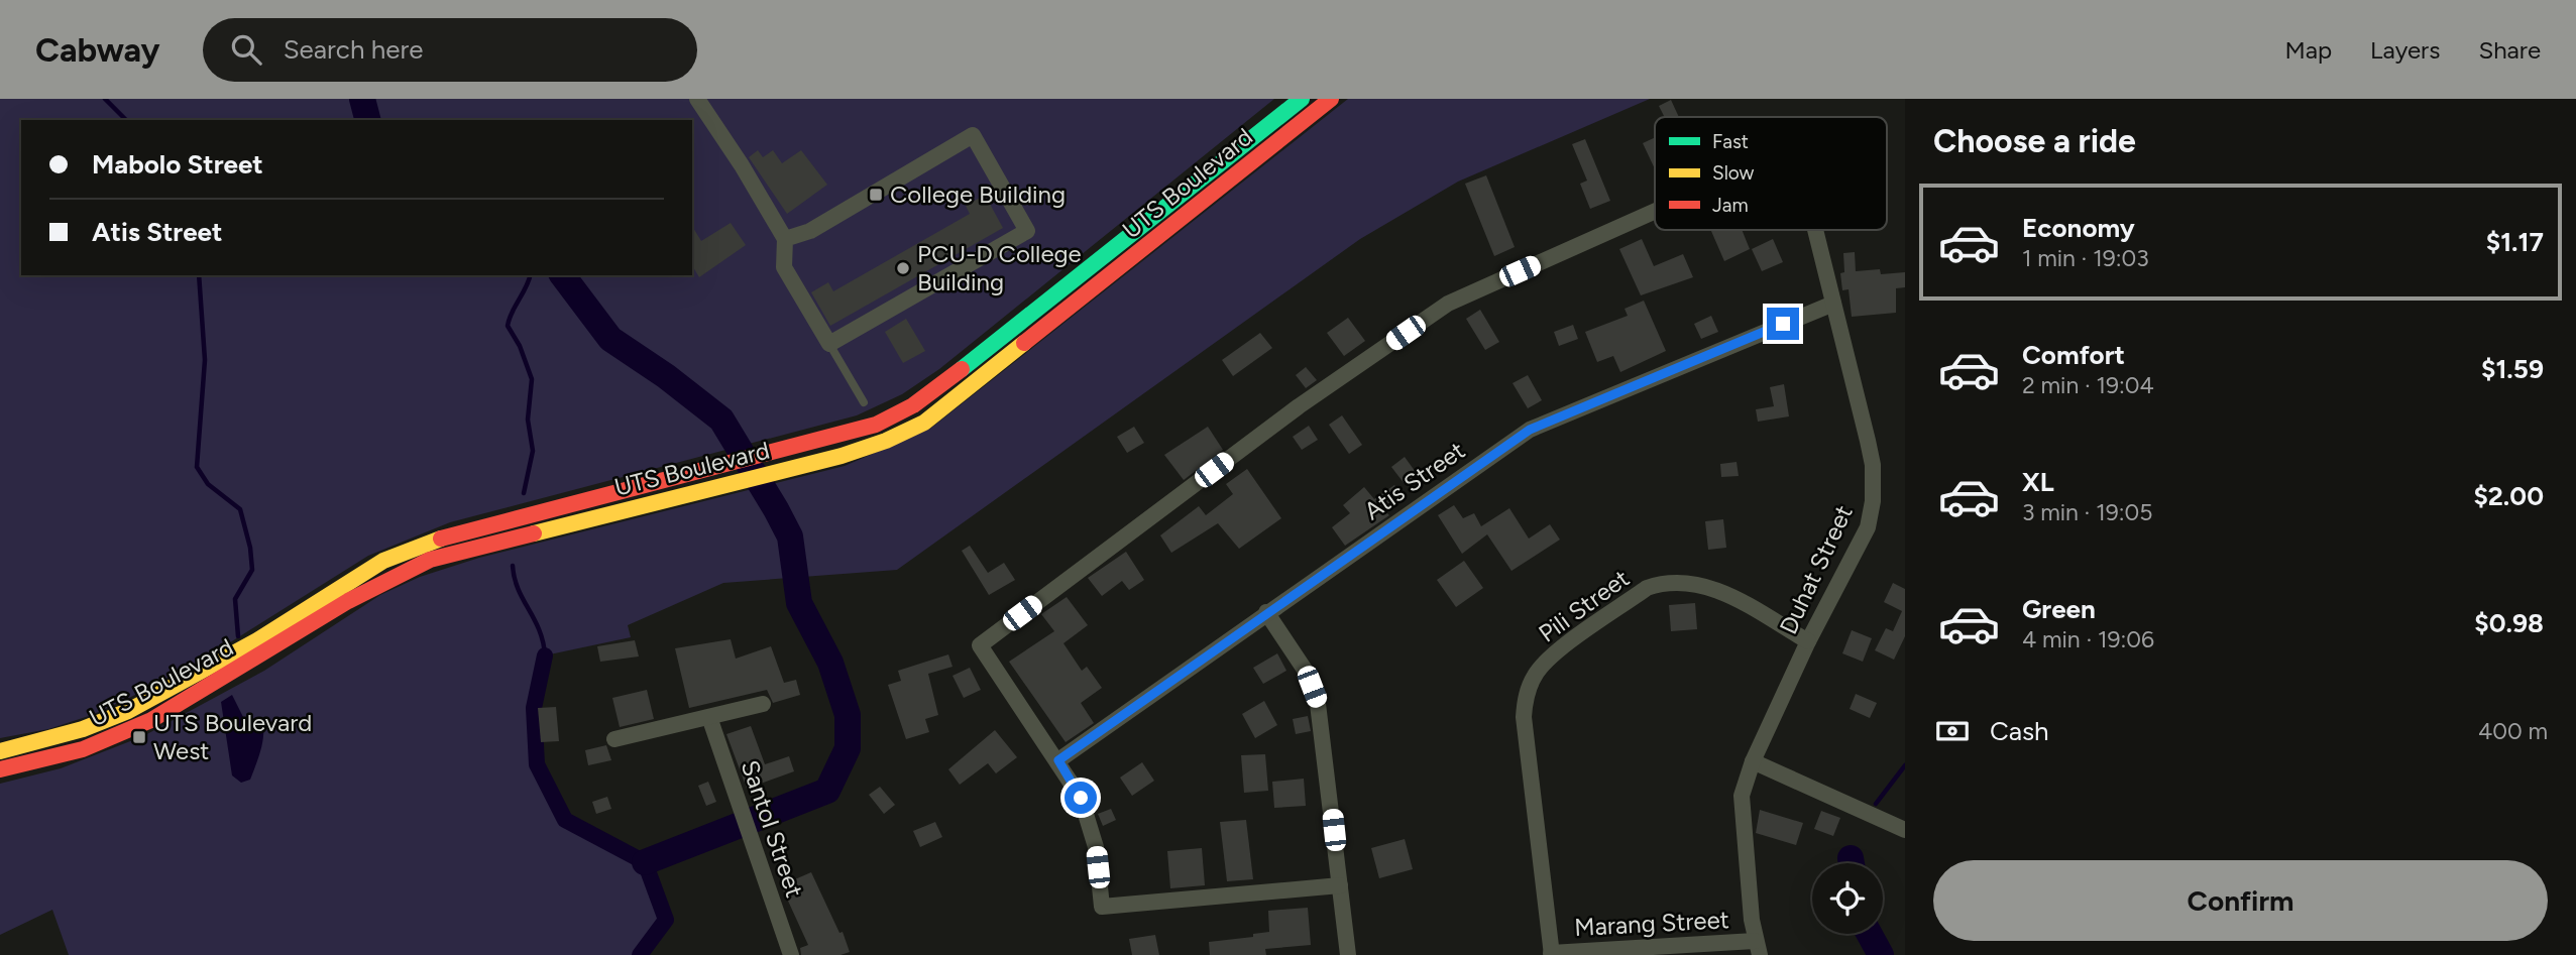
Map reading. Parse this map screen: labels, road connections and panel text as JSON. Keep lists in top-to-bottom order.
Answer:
{
  "streets": {
    "main road": ["UTS Boulevard"],
    "street": [
      "Atis Street",
      "Duhat Street",
      "Pili Street",
      "Santol Street",
      "Marang Street"
    ]
  },
  "crossings": [
    ["Atis Street", "Duhat Street"],
    ["Duhat Street", "Pili Street"],
    ["Duhat Street", "Marang Street"],
    ["Pili Street", "Marang Street"]
  ],
  "places": {
    "transit": ["College Building", "UTS Boulevard West"],
    "other": ["PCU-D College Building"]
  },
  "legend": ["Fast", "Slow", "Jam"],
  "page": {
    "header": "Cabway",
    "search": "Search here",
    "nav": ["Map", "Layers", "Share"],
    "heading": "Choose a ride",
    "banner": ["Mabolo Street", "Atis Street"],
    "list": [
      {
        "name": "Economy",
        "note": "1 min · 19:03",
        "value": "$1.17"
      },
      {
        "name": "Comfort",
        "note": "2 min · 19:04",
        "value": "$1.59"
      },
      {
        "name": "XL",
        "note": "3 min · 19:05",
        "value": "$2.00"
      },
      {
        "name": "Green",
        "note": "4 min · 19:06",
        "value": "$0.98"
      }
    ],
    "pay": ["Cash", "400 m"],
    "buttons": "Confirm"
  }
}
